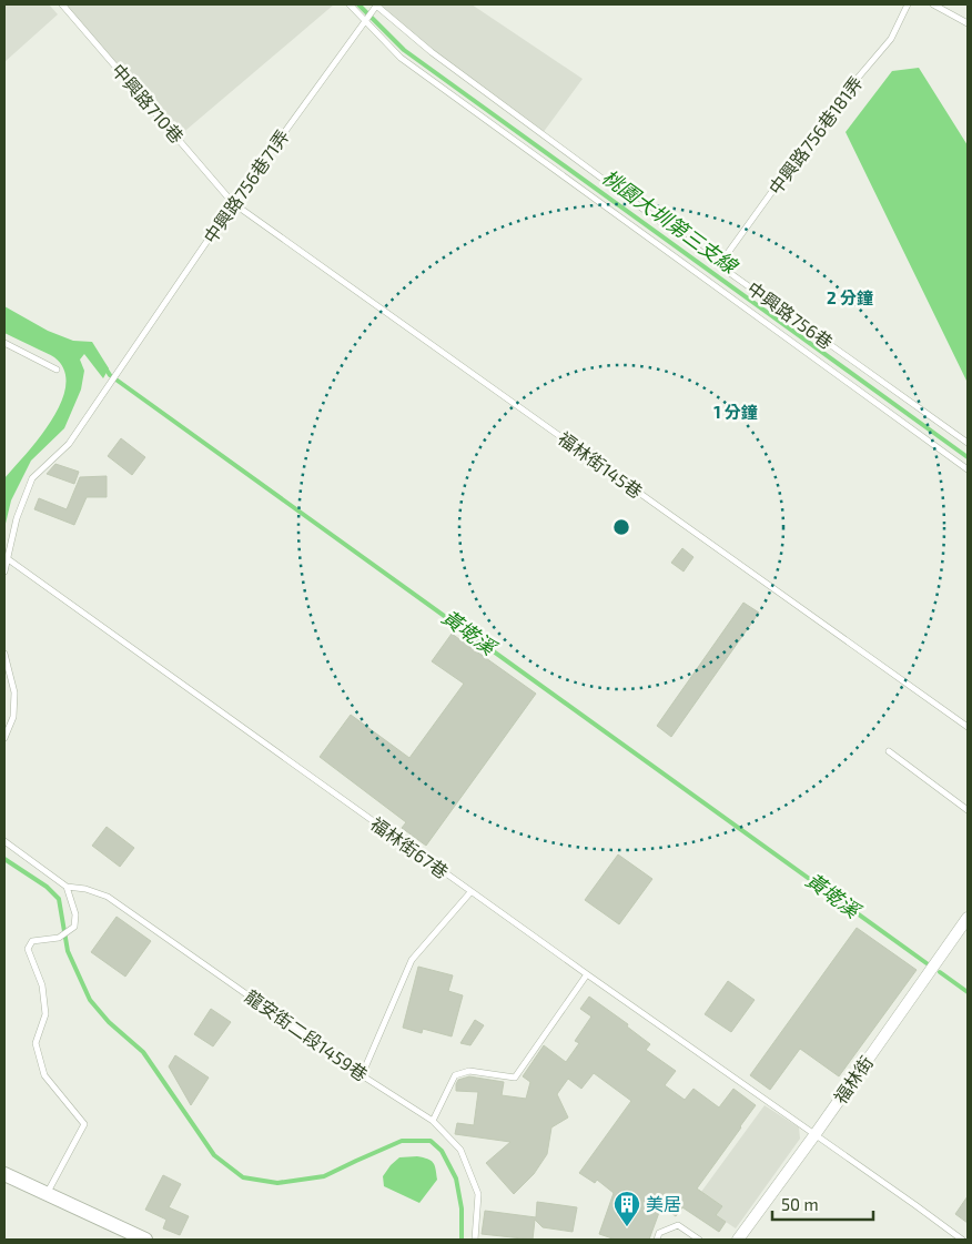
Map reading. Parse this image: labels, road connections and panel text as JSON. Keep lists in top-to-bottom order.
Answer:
{
  "streets": {
    "street": ["福林街"],
    "lane": [
      "中興路710巷",
      "中興路756巷181弄",
      "中興路756巷71弄",
      "中興路756巷",
      "福林街145巷",
      "福林街67巷",
      "龍安街二段1459巷"
    ]
  },
  "crossings": [
    ["中興路710巷", "中興路756巷71弄"],
    ["中興路710巷", "福林街145巷"],
    ["中興路756巷181弄", "中興路756巷"],
    ["中興路756巷71弄", "中興路756巷"],
    ["中興路756巷71弄", "福林街145巷"],
    ["中興路756巷71弄", "福林街67巷"],
    ["福林街67巷", "福林街"]
  ],
  "water": ["桃園大圳第三支線", "黃墘溪"],
  "places": {
    "building": ["美居"]
  },
  "scale_bar": "50 m",
  "rings": ["2 分鐘", "1 分鐘"]
}
